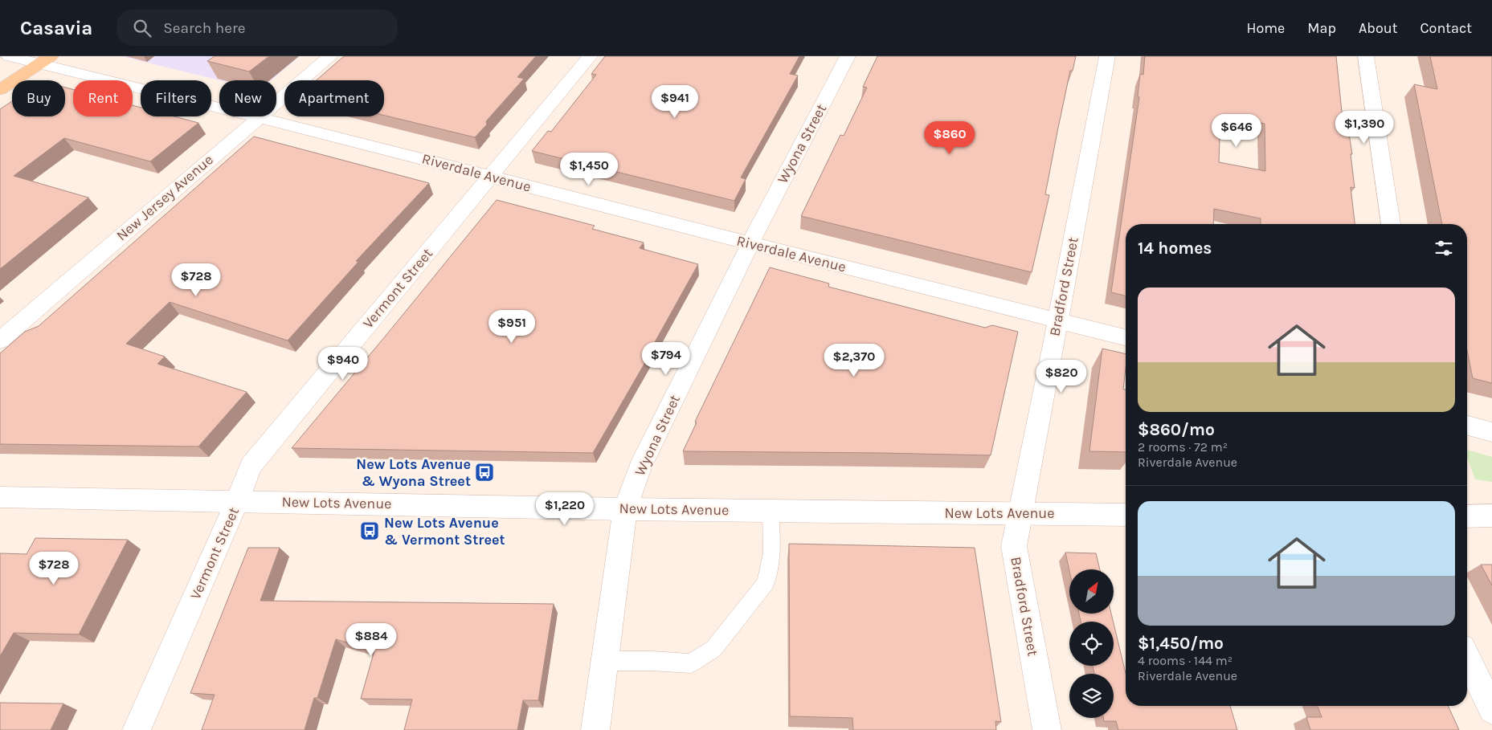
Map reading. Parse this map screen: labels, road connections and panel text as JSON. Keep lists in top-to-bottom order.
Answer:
{
  "streets": {
    "street": [
      "Wyona Street",
      "Riverdale Avenue",
      "New Jersey Avenue",
      "Bradford Street",
      "Vermont Street",
      "New Lots Avenue"
    ]
  },
  "crossings": [
    ["Wyona Street", "Riverdale Avenue"],
    ["Wyona Street", "New Lots Avenue"],
    ["Riverdale Avenue", "New Jersey Avenue"],
    ["Riverdale Avenue", "Bradford Street"],
    ["Riverdale Avenue", "Vermont Street"],
    ["Bradford Street", "New Lots Avenue"],
    ["Vermont Street", "New Lots Avenue"]
  ],
  "places": {
    "bus stop": ["New Lots Avenue & Wyona Street", "New Lots Avenue & Vermont Street"]
  },
  "north": "top right",
  "page": {
    "header": "Casavia",
    "search": "Search here",
    "nav": [
      "Home",
      "Map",
      "About",
      "Contact"
    ],
    "chip": [
      "Buy",
      "Rent",
      "Filters",
      "New",
      "Apartment"
    ],
    "price": [
      "$941",
      "$1,390",
      "$646",
      "$860",
      "$1,450",
      "$728",
      "$951",
      "$794",
      "$2,370",
      "$940",
      "$820",
      "$1,220",
      "$728",
      "$884"
    ],
    "heading": "14 homes",
    "list": [
      {
        "name": "$860/mo",
        "note": "2 rooms · 72 m² · Riverdale Avenue"
      },
      {
        "name": "$1,450/mo",
        "note": "4 rooms · 144 m² · Riverdale Avenue"
      }
    ]
  }
}
